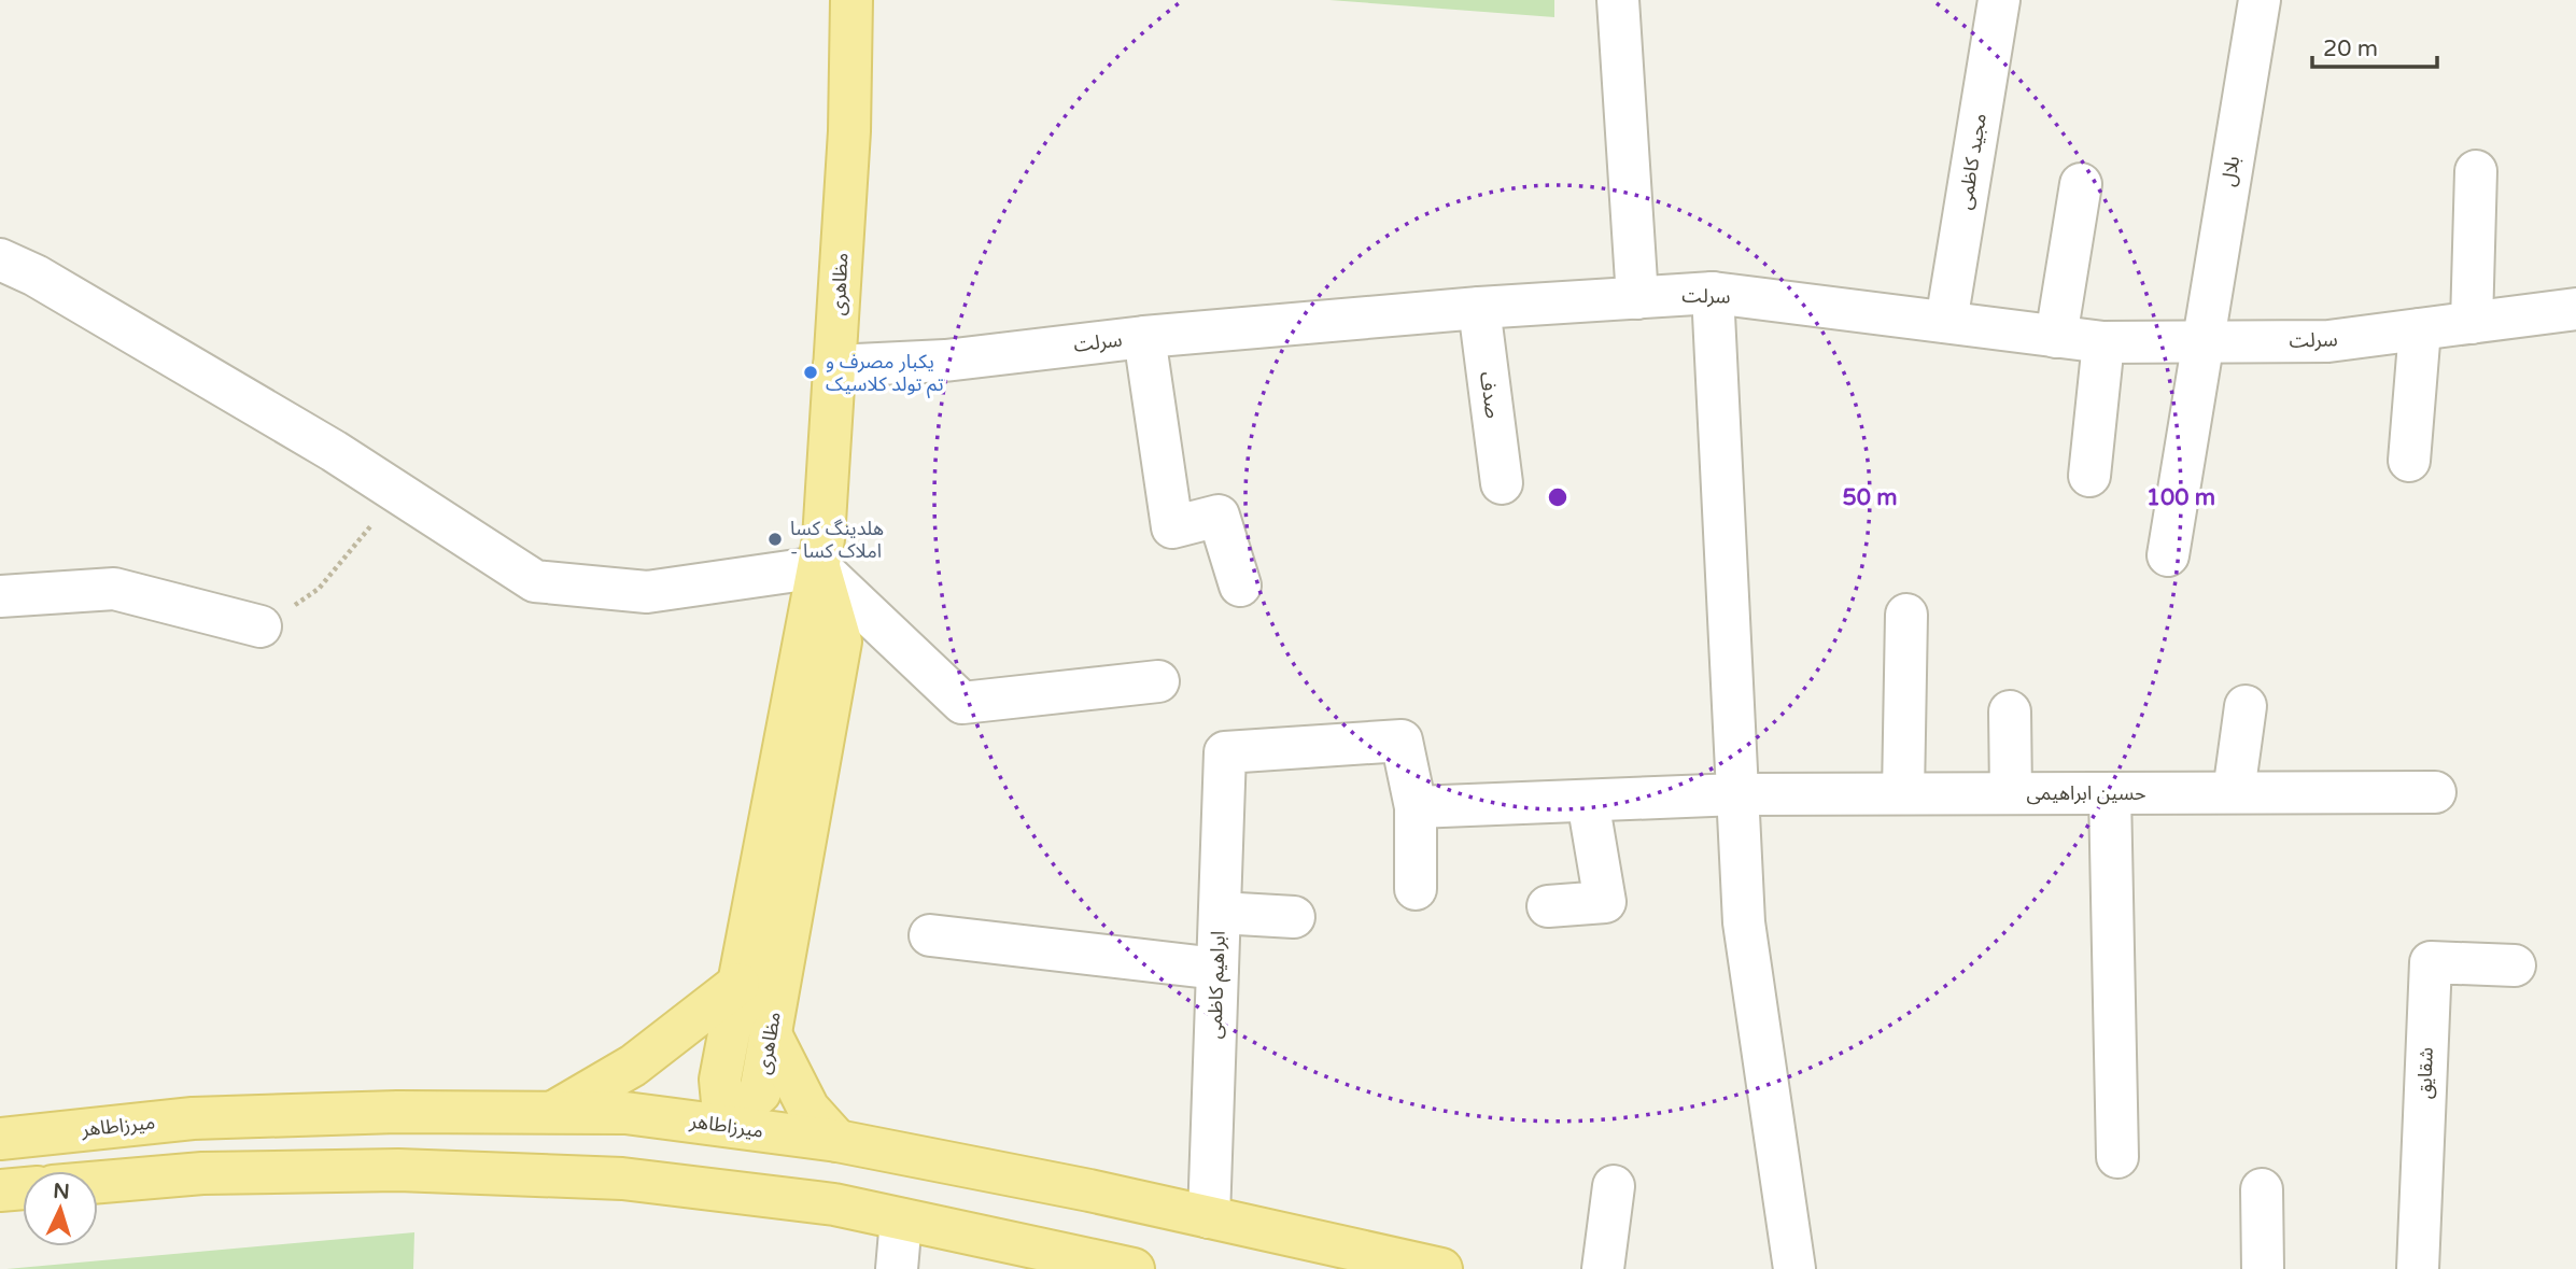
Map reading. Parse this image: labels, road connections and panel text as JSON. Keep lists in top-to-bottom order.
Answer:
{
  "streets": {
    "main road": ["مظاهری", "میرزاطاهر"],
    "street": [
      "مجید کاظمی",
      "بلال",
      "سرلت",
      "صدف",
      "حسین ابراهیمی",
      "ابراهیم کاظمی",
      "شقایق"
    ]
  },
  "crossings": [
    ["مجید کاظمی", "سرلت"],
    ["بلال", "سرلت"],
    ["مظاهری", "سرلت"],
    ["مظاهری", "میرزاطاهر"],
    ["سرلت", "صدف"],
    ["حسین ابراهیمی", "ابراهیم کاظمی"],
    ["ابراهیم کاظمی", "میرزاطاهر"]
  ],
  "places": ["یکبار مصرف و تم تولد کلاسیک", "هلدینگ کسا - املاک کسا"],
  "scale_bar": "20 m",
  "north": "top",
  "rings": ["50 m", "100 m"]
}
